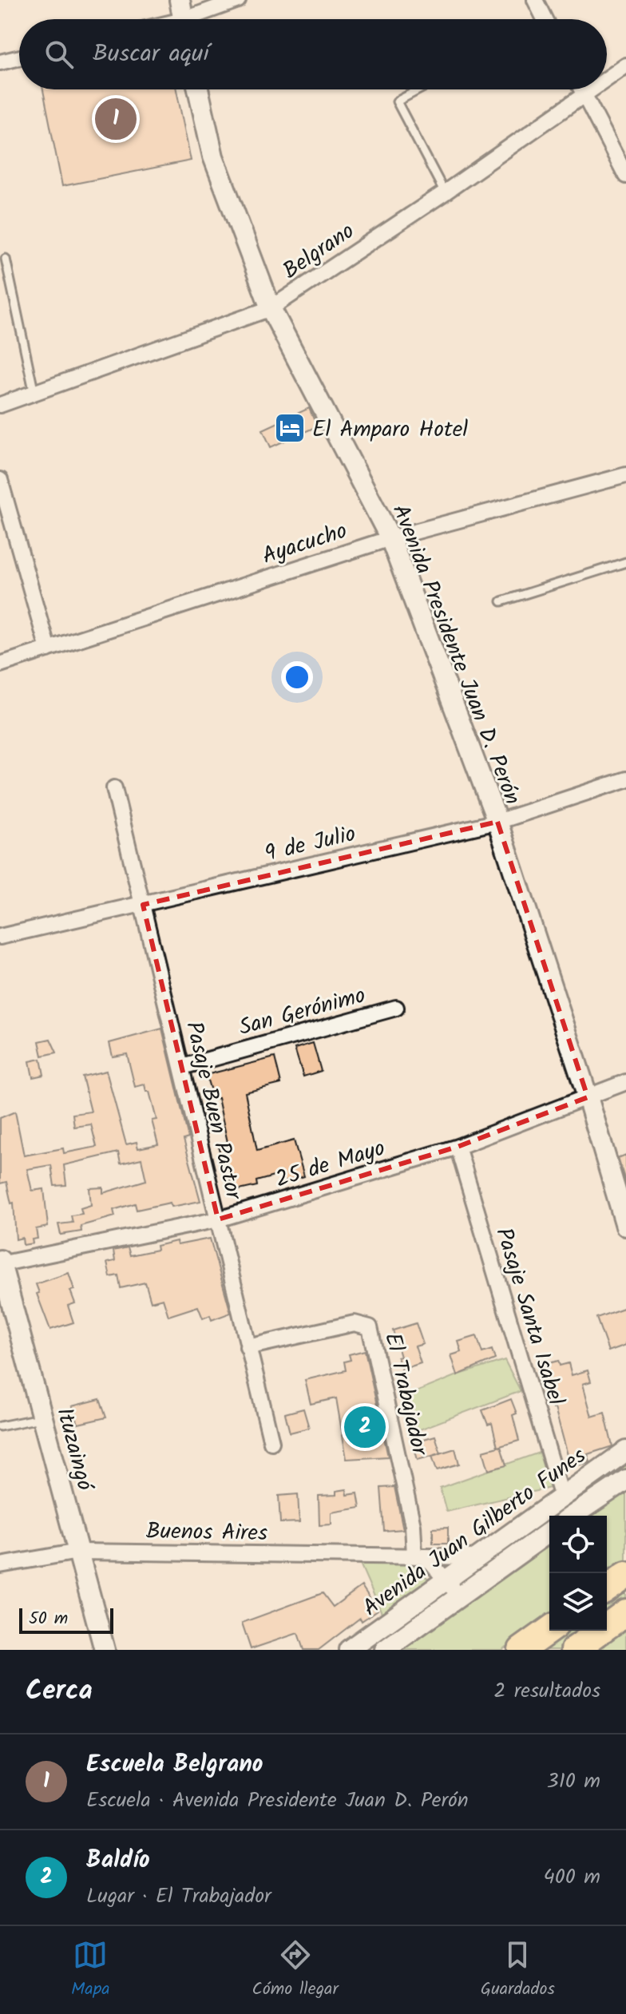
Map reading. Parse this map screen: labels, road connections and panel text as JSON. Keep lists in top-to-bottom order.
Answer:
{
  "streets": {
    "street": [
      "Belgrano",
      "Ayacucho",
      "Avenida Presidente Juan D. Perón",
      "9 de Julio",
      "San Gerónimo",
      "Pasaje Buen Pastor",
      "25 de Mayo",
      "Pasaje Santa Isabel",
      "El Trabajador",
      "Ituzaingó",
      "Buenos Aires",
      "Avenida Juan Gilberto Funes"
    ]
  },
  "crossings": [
    ["Belgrano", "Avenida Presidente Juan D. Perón"],
    ["Ayacucho", "Avenida Presidente Juan D. Perón"],
    ["Avenida Presidente Juan D. Perón", "9 de Julio"],
    ["Avenida Presidente Juan D. Perón", "25 de Mayo"],
    ["9 de Julio", "Pasaje Buen Pastor"],
    ["San Gerónimo", "Pasaje Buen Pastor"],
    ["Pasaje Buen Pastor", "25 de Mayo"],
    ["Pasaje Buen Pastor", "El Trabajador"],
    ["25 de Mayo", "Pasaje Santa Isabel"],
    ["25 de Mayo", "Ituzaingó"],
    ["Pasaje Santa Isabel", "Avenida Juan Gilberto Funes"],
    ["El Trabajador", "Buenos Aires"],
    ["Ituzaingó", "Buenos Aires"],
    ["Buenos Aires", "Avenida Juan Gilberto Funes"]
  ],
  "places": {
    "hotel": ["El Amparo Hotel"]
  },
  "scale_bar": "50 m",
  "page": {
    "search": "Buscar aquí",
    "pins": ["1", "2"],
    "scale": "50 m",
    "heading": ["Cerca", "2 resultados"],
    "list": [
      {
        "mark": "1",
        "name": "Escuela Belgrano",
        "note": "Escuela · Avenida Presidente Juan D. Perón",
        "value": "310 m"
      },
      {
        "mark": "2",
        "name": "Baldío",
        "note": "Lugar · El Trabajador",
        "value": "400 m"
      }
    ],
    "nav": ["Mapa", "Cómo llegar", "Guardados"]
  }
}
